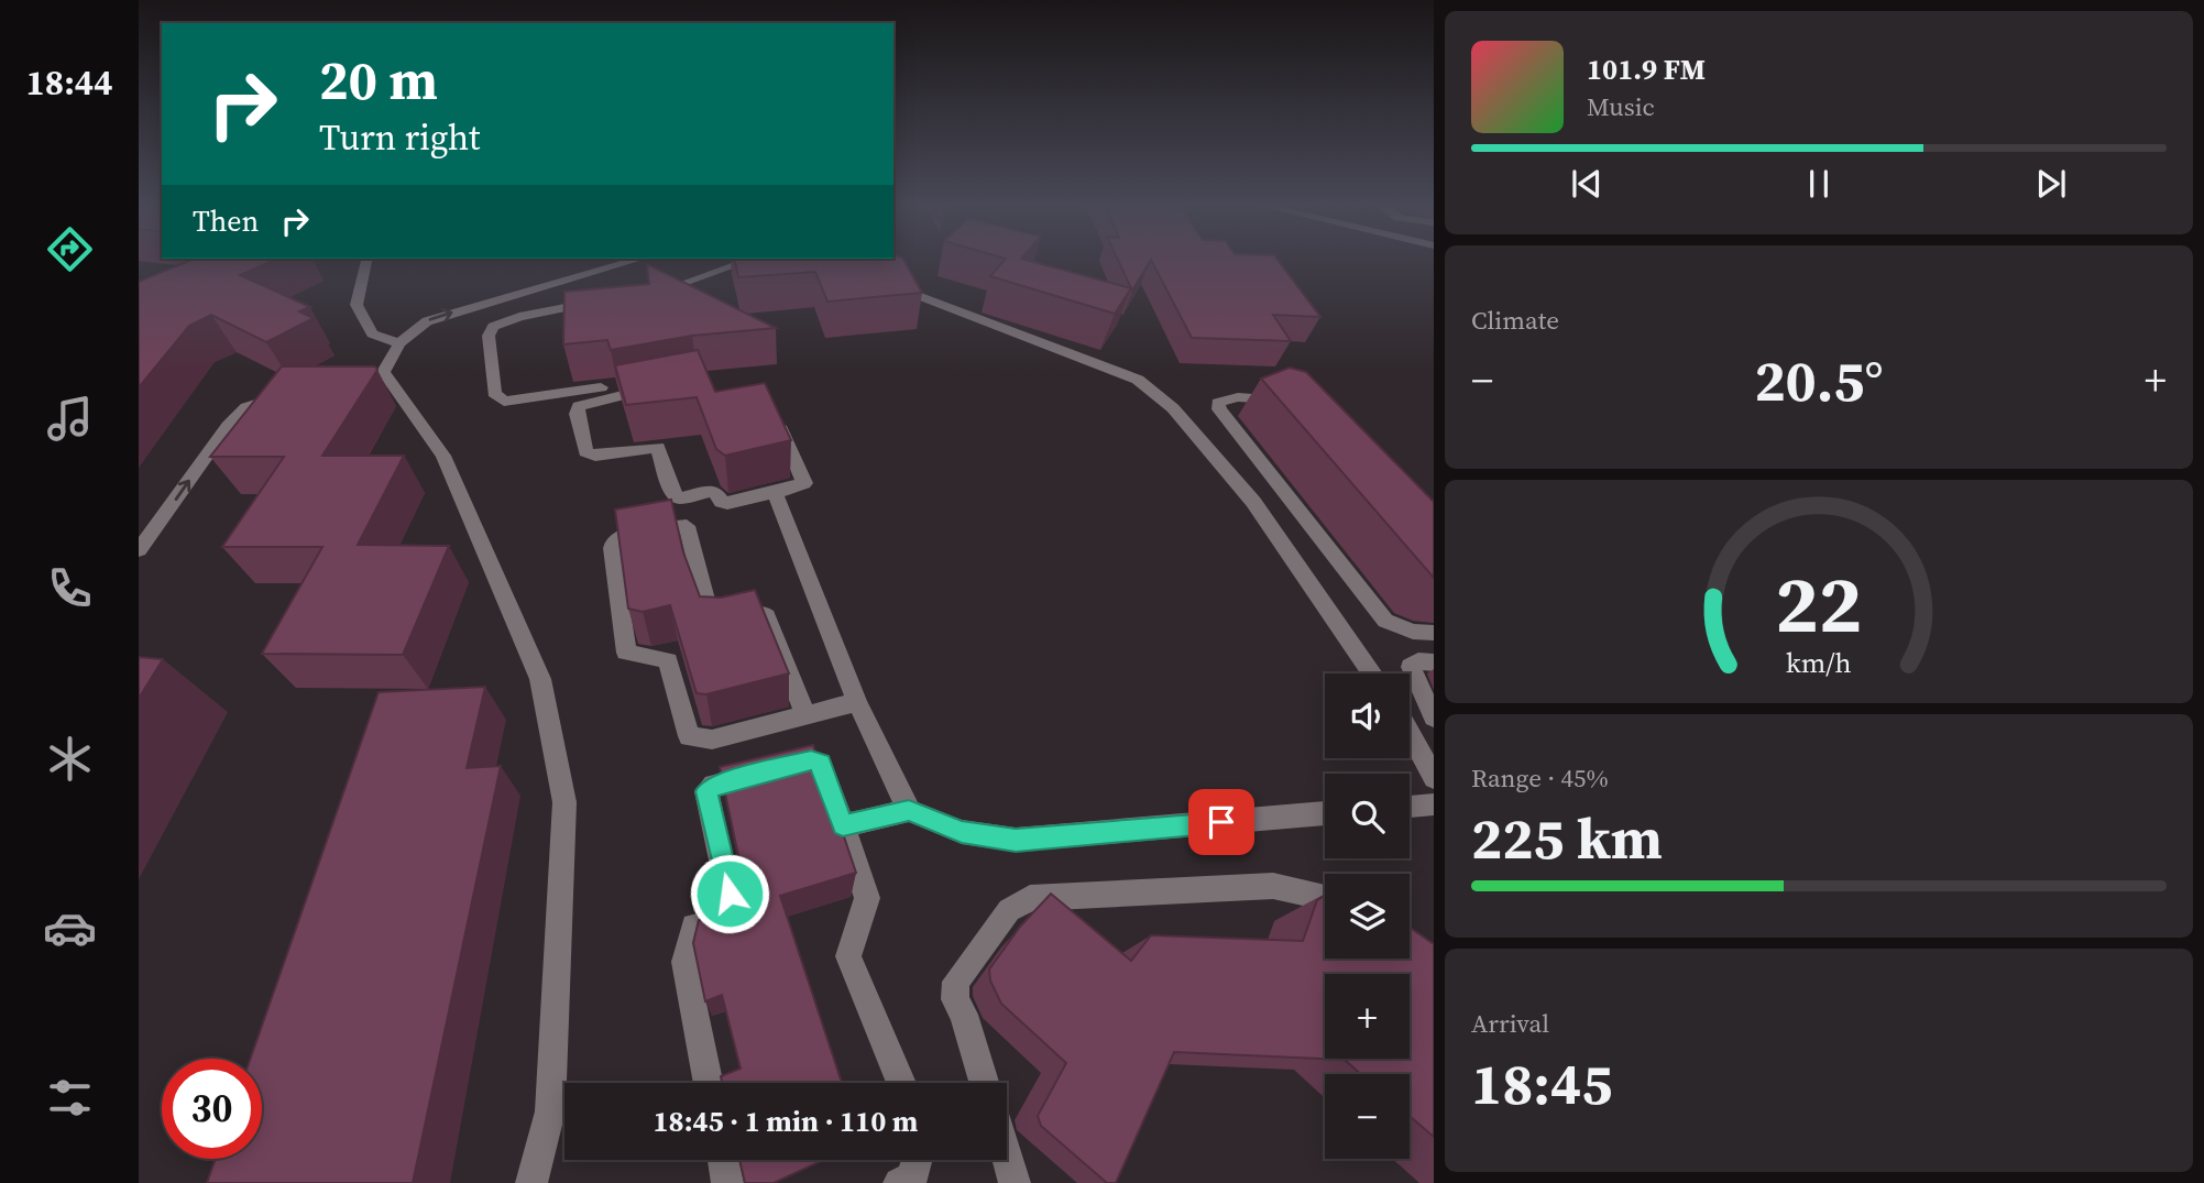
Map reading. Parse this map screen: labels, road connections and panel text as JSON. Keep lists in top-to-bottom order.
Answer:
{
  "page": {
    "tabs": "18:44",
    "turn": ["20 m", "Turn right"],
    "song": ["101.9 FM", "Music"],
    "then": "Then",
    "tile": [
      "Climate",
      ["Range · 45%", "225 km"],
      ["Arrival", "18:45"]
    ],
    "heat": ["−", "20.5°", "+"],
    "map_buttons": ["+", "−"],
    "limit": "30",
    "trip": "18:45 · 1 min · 110 m",
    "gauge": ["22", "km/h"]
  }
}
